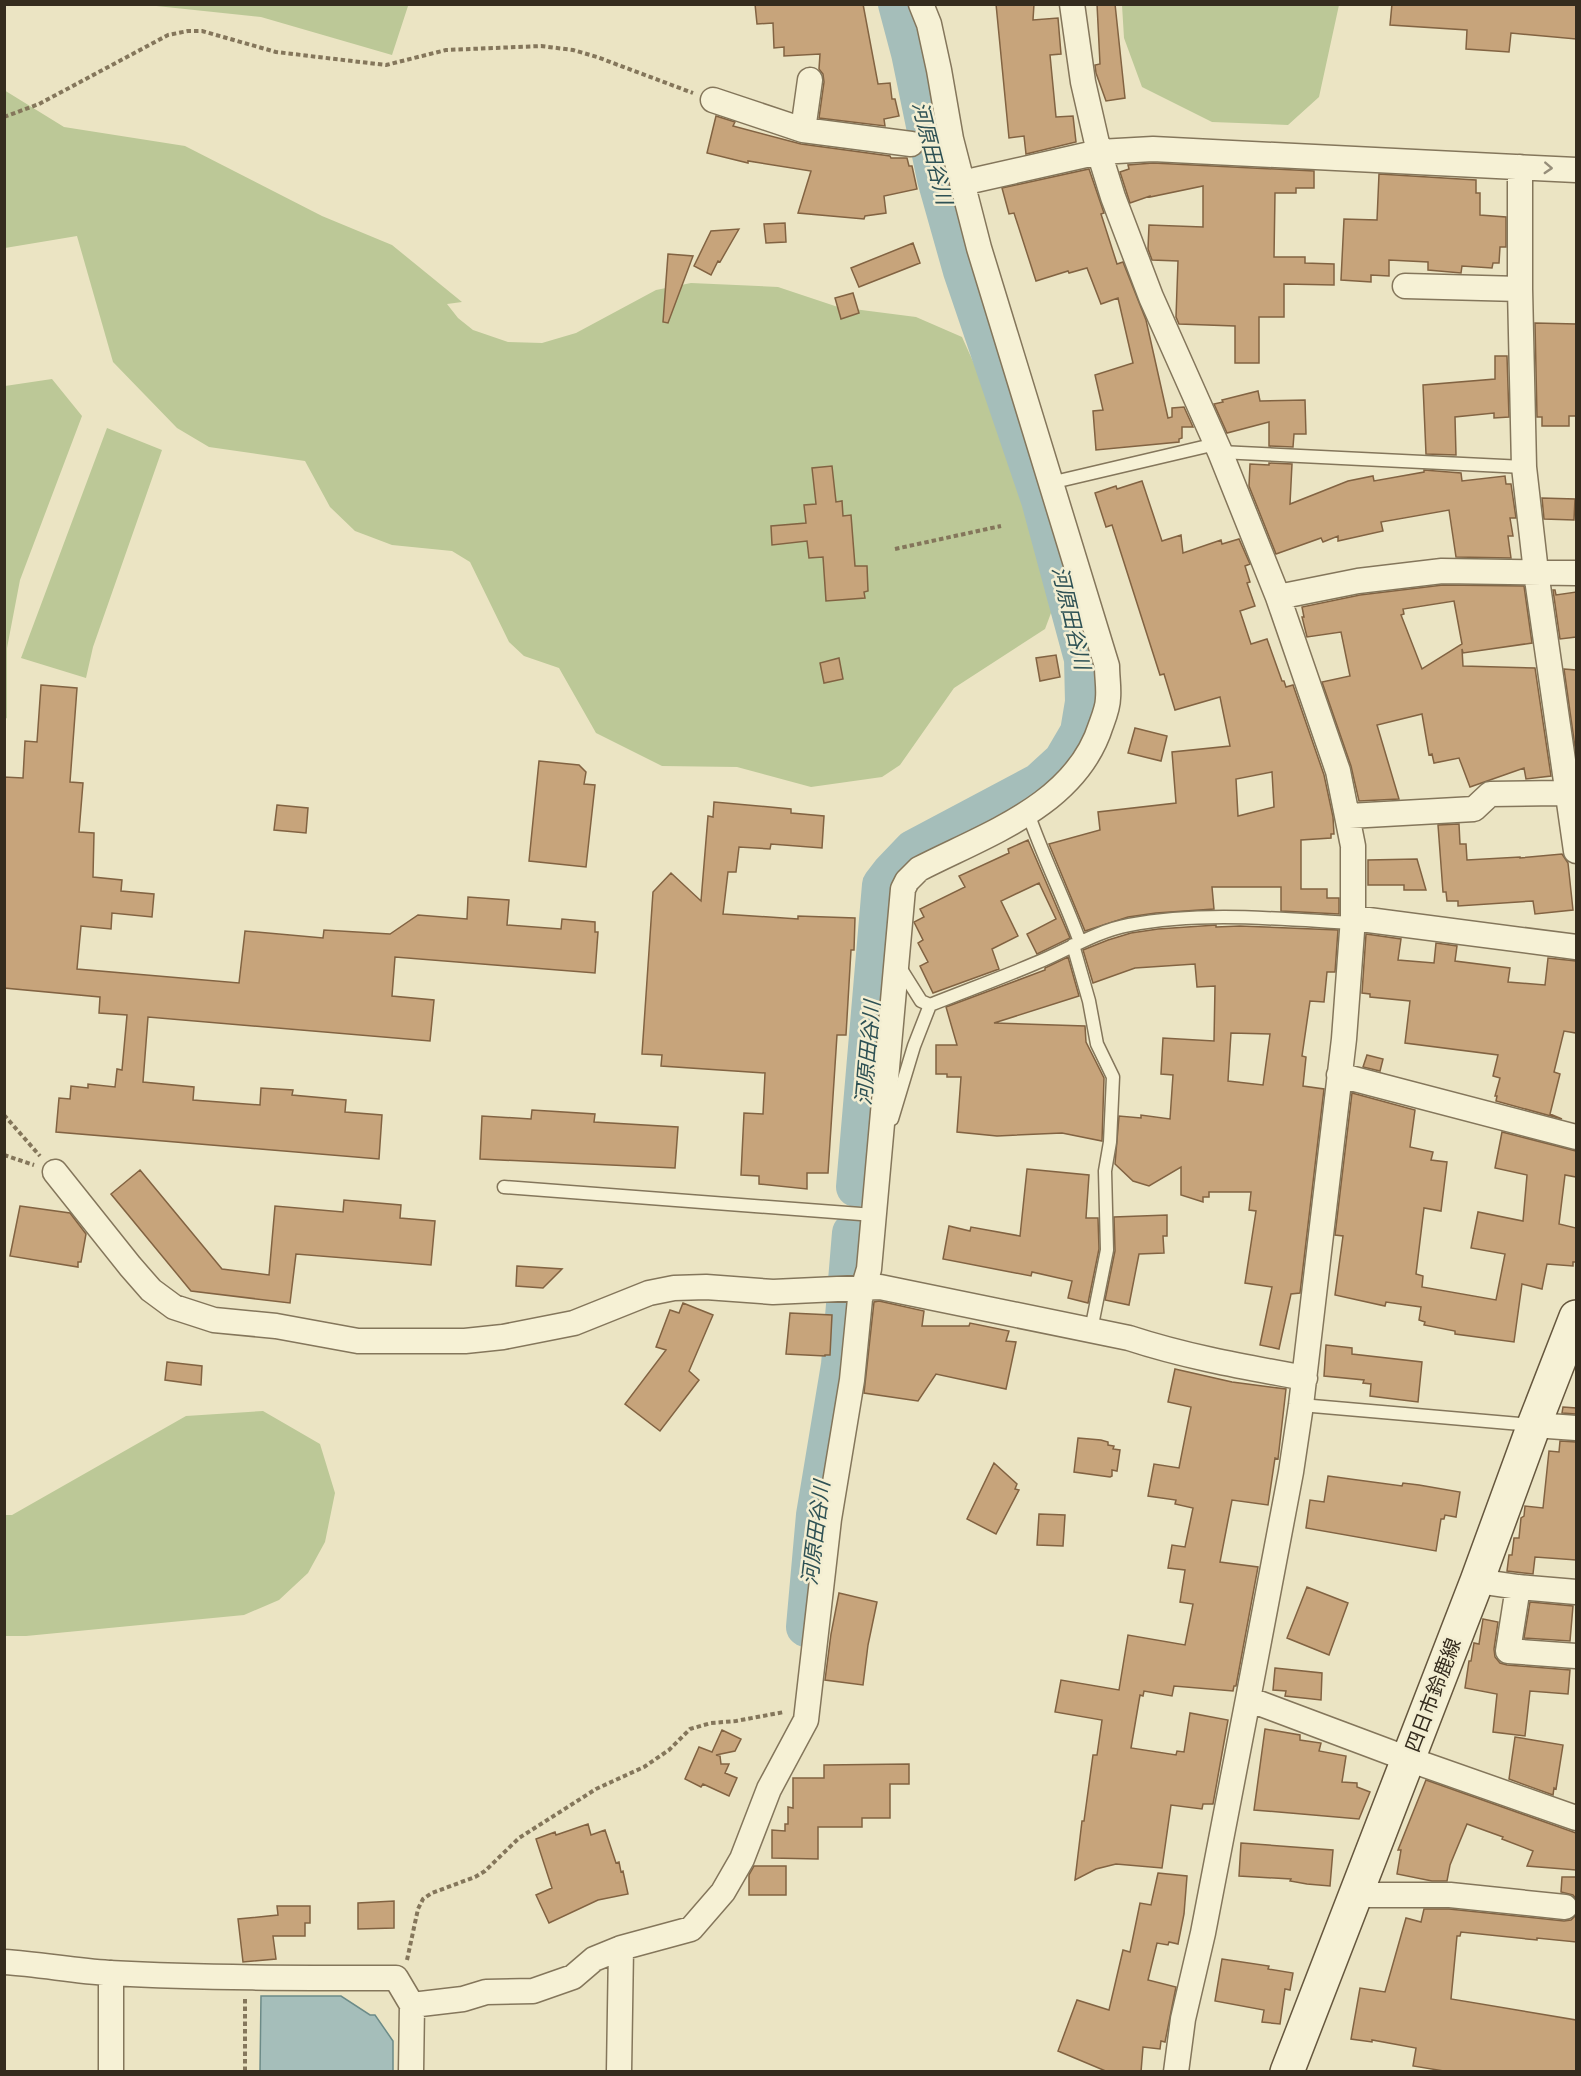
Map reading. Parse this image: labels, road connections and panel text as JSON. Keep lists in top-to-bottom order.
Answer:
{
  "streets": {
    "main road": ["四日市鈴鹿線"]
  },
  "water": ["河原田谷川"]
}
